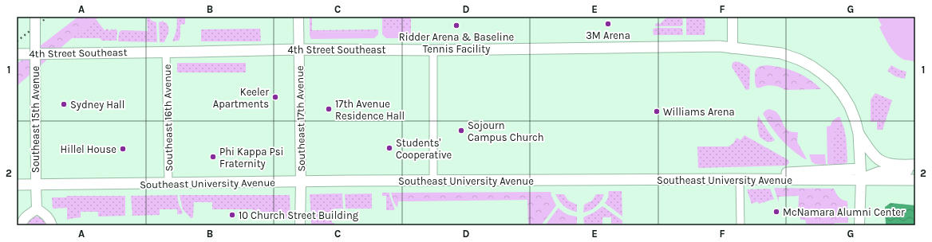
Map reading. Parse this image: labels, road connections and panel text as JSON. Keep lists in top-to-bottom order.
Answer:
{
  "streets": {
    "main road": ["4th Street Southeast", "Southeast University Avenue"],
    "street": ["Southeast 16th Avenue", "Southeast 17th Avenue", "Southeast 15th Avenue"]
  },
  "crossings": [
    ["4th Street Southeast", "Southeast 16th Avenue"],
    ["4th Street Southeast", "Southeast 17th Avenue"],
    ["4th Street Southeast", "Southeast 15th Avenue"],
    ["Southeast 16th Avenue", "Southeast University Avenue"],
    ["Southeast 17th Avenue", "Southeast University Avenue"],
    ["Southeast 15th Avenue", "Southeast University Avenue"]
  ],
  "places": [
    "3M Arena",
    "Ridder Arena & Baseline Tennis Facility",
    "Keeler Apartments",
    "Sydney Hall",
    "17th Avenue Residence Hall",
    "Williams Arena",
    "Sojourn Campus Church",
    "Students' Cooperative",
    "Hillel House",
    "Phi Kappa Psi Fraternity",
    "McNamara Alumni Center",
    "10 Church Street Building"
  ],
  "grid": {
    "columns": [
      "A",
      "B",
      "C",
      "D",
      "E",
      "F",
      "G"
    ],
    "rows": ["1", "2"]
  }
}
